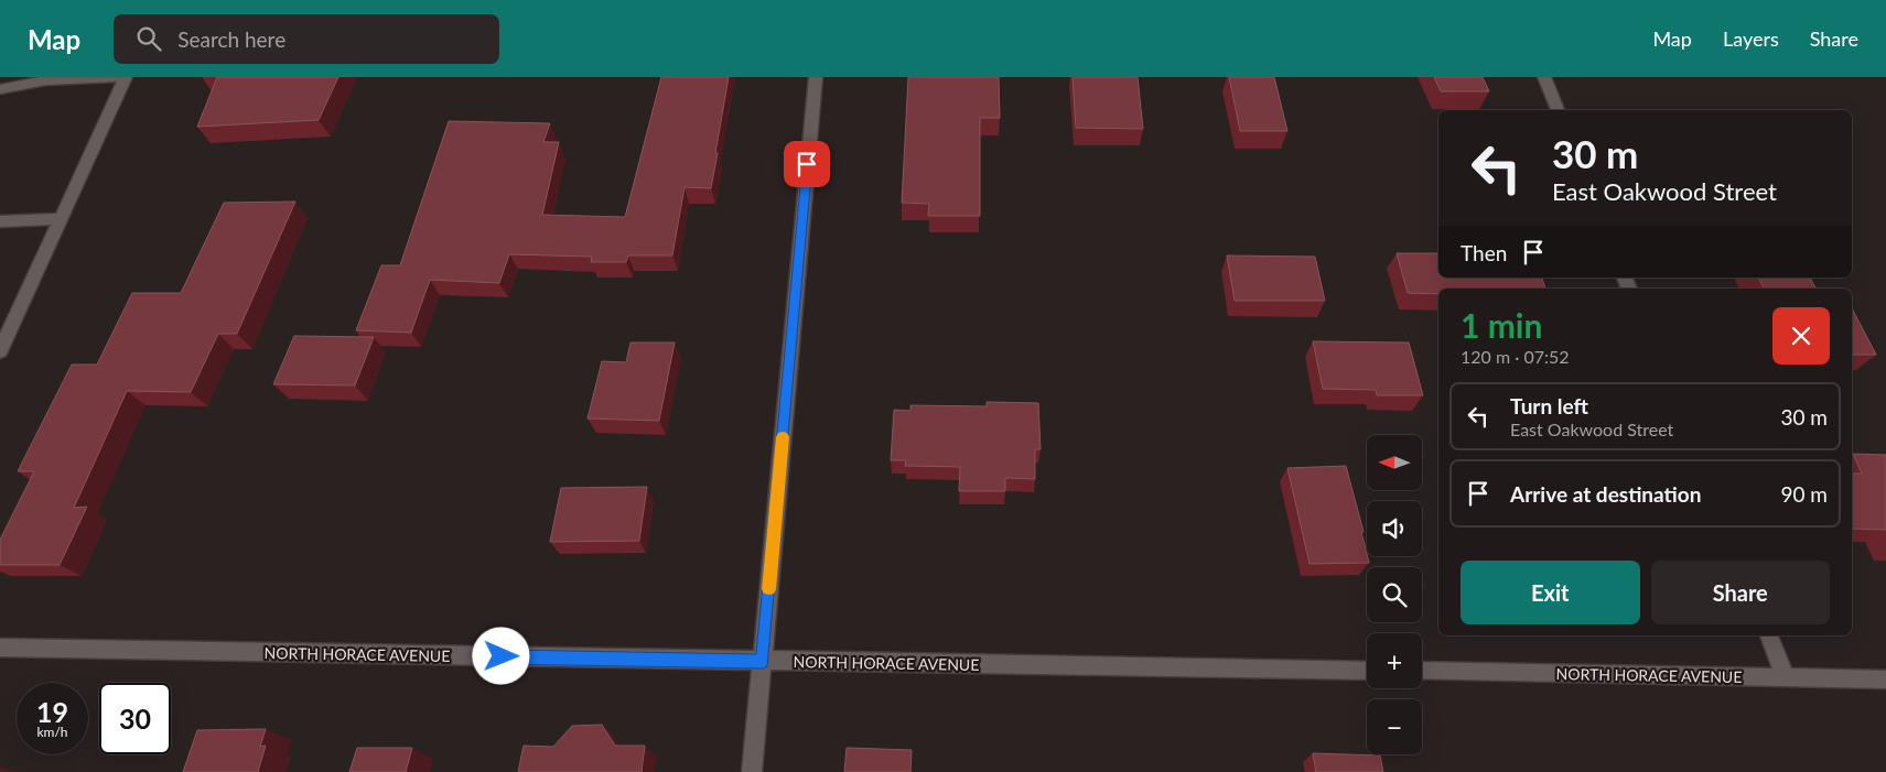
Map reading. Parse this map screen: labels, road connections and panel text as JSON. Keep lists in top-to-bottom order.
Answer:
{
  "streets": {
    "street": ["NORTH HORACE AVENUE"]
  },
  "north": "left",
  "page": {
    "header": "Map",
    "search": "Search here",
    "nav": ["Map", "Layers", "Share"],
    "turn": ["30 m", "East Oakwood Street"],
    "then": "Then",
    "heading": ["1 min", "120 m · 07:52"],
    "list": [
      {
        "name": "Turn left",
        "note": "East Oakwood Street",
        "value": "30 m"
      },
      {
        "name": "Arrive at destination",
        "value": "90 m"
      }
    ],
    "map_buttons": ["+", "−"],
    "buttons": ["Exit", "Share"],
    "speed": "19 km/h",
    "limit": "30"
  }
}
